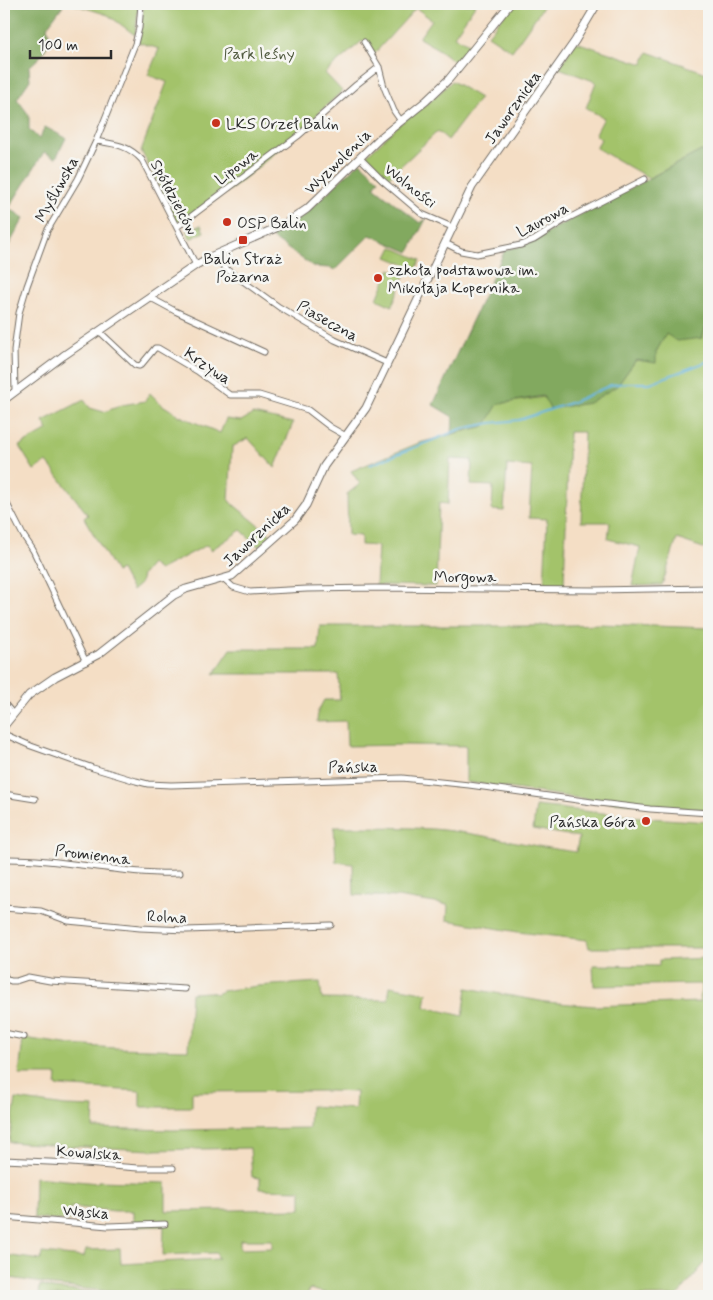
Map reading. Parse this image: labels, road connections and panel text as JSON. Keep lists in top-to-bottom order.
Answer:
{
  "streets": {
    "street": [
      "Jaworznicka",
      "Wyzwolenia",
      "Lipowa",
      "Wolności",
      "Myśliwska",
      "Spółdzielców",
      "Laurowa",
      "Piaseczna",
      "Krzywa",
      "Morgowa",
      "Pańska",
      "Promienna",
      "Rolna",
      "Kowalska",
      "Wąska"
    ]
  },
  "crossings": [
    ["Jaworznicka", "Wolności"],
    ["Jaworznicka", "Laurowa"],
    ["Jaworznicka", "Piaseczna"],
    ["Jaworznicka", "Krzywa"],
    ["Jaworznicka", "Morgowa"],
    ["Wyzwolenia", "Wolności"],
    ["Wyzwolenia", "Myśliwska"],
    ["Wyzwolenia", "Spółdzielców"],
    ["Wyzwolenia", "Piaseczna"],
    ["Wyzwolenia", "Krzywa"],
    ["Lipowa", "Spółdzielców"],
    ["Myśliwska", "Spółdzielców"]
  ],
  "parks": ["Park leśny"],
  "places": {
    "other": [
      "LKS Orzeł Balin",
      "OSP Balin",
      "szkoła podstawowa im. Mikołaja Kopernika",
      "Pańska Góra"
    ],
    "transit": ["Balin Straż Pożarna"]
  },
  "scale_bar": "100 m"
}
